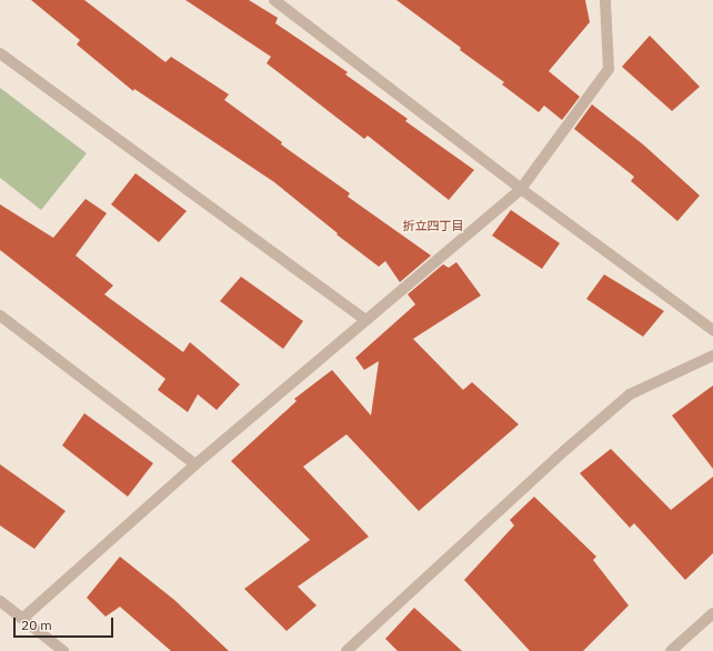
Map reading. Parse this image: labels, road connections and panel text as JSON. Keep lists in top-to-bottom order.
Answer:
{
  "districts": ["折立四丁目"],
  "scale_bar": "20 m"
}
